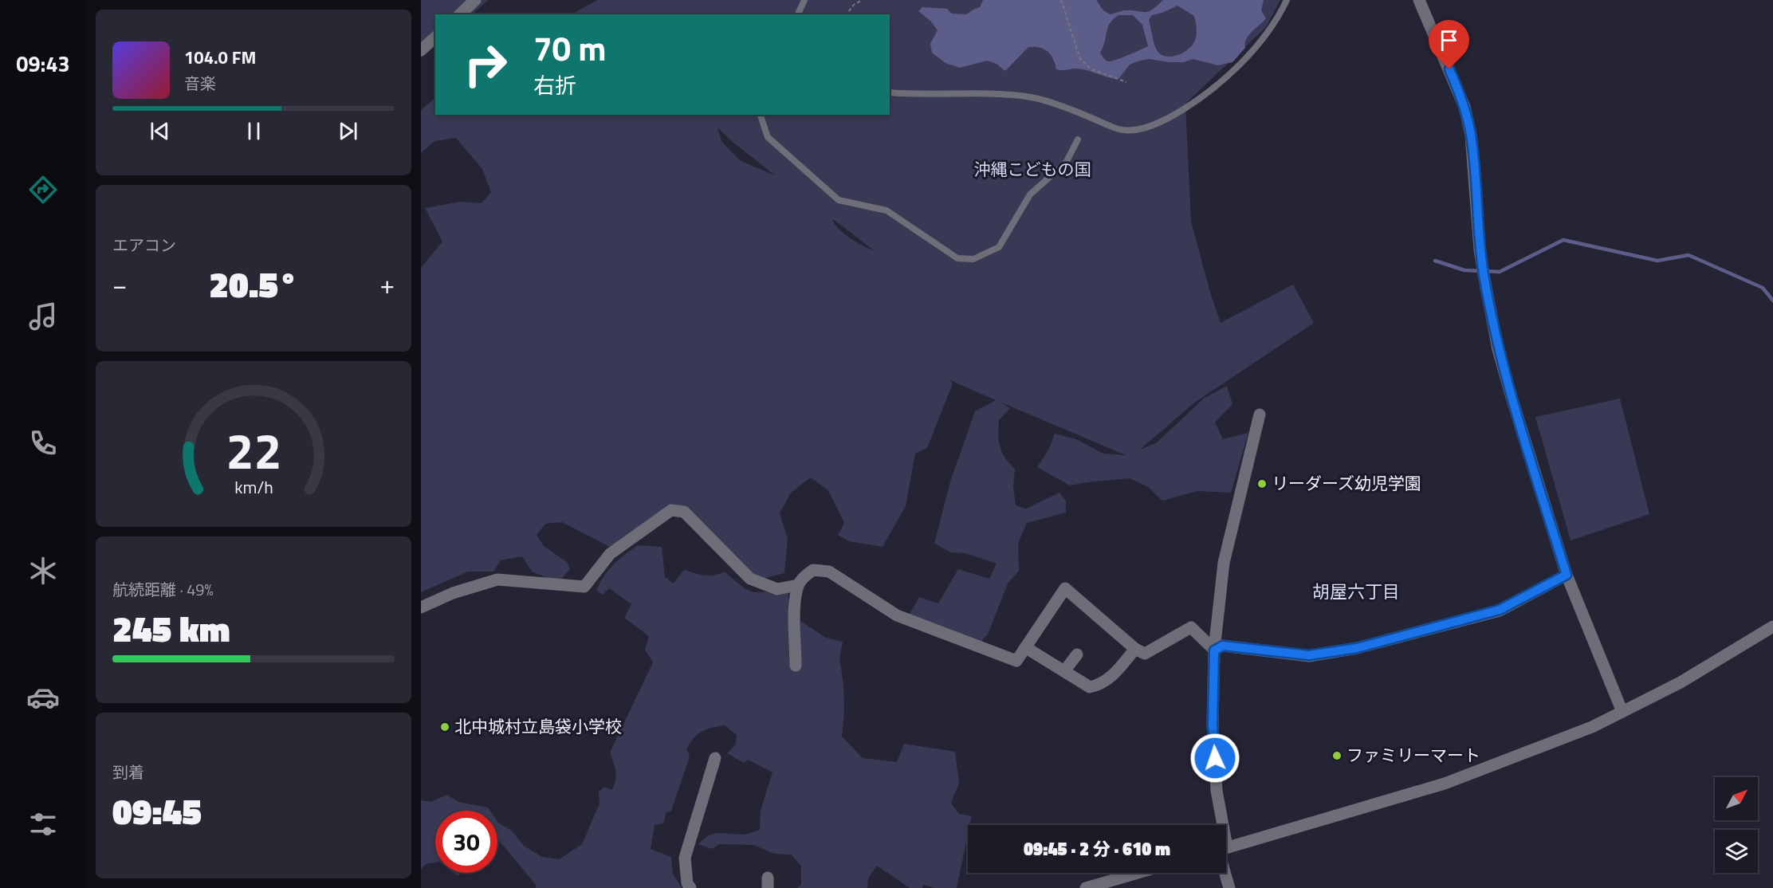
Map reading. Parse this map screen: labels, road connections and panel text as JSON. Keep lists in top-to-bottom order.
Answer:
{
  "districts": ["胡屋六丁目"],
  "parks": ["沖縄こどもの国"],
  "places": ["リーダーズ幼児学園", "北中城村立島袋小学校", "ファミリーマート"],
  "north": "top right",
  "page": {
    "tabs": "09:43",
    "turn": ["70 m", "右折"],
    "song": ["104.0 FM", "音楽"],
    "tile": [
      "エアコン",
      ["航続距離 · 49%", "245 km"],
      ["到着", "09:45"]
    ],
    "heat": ["−", "20.5°", "+"],
    "limit": "30",
    "trip": "09:45 · 2 分 · 610 m",
    "gauge": ["22", "km/h"]
  }
}
